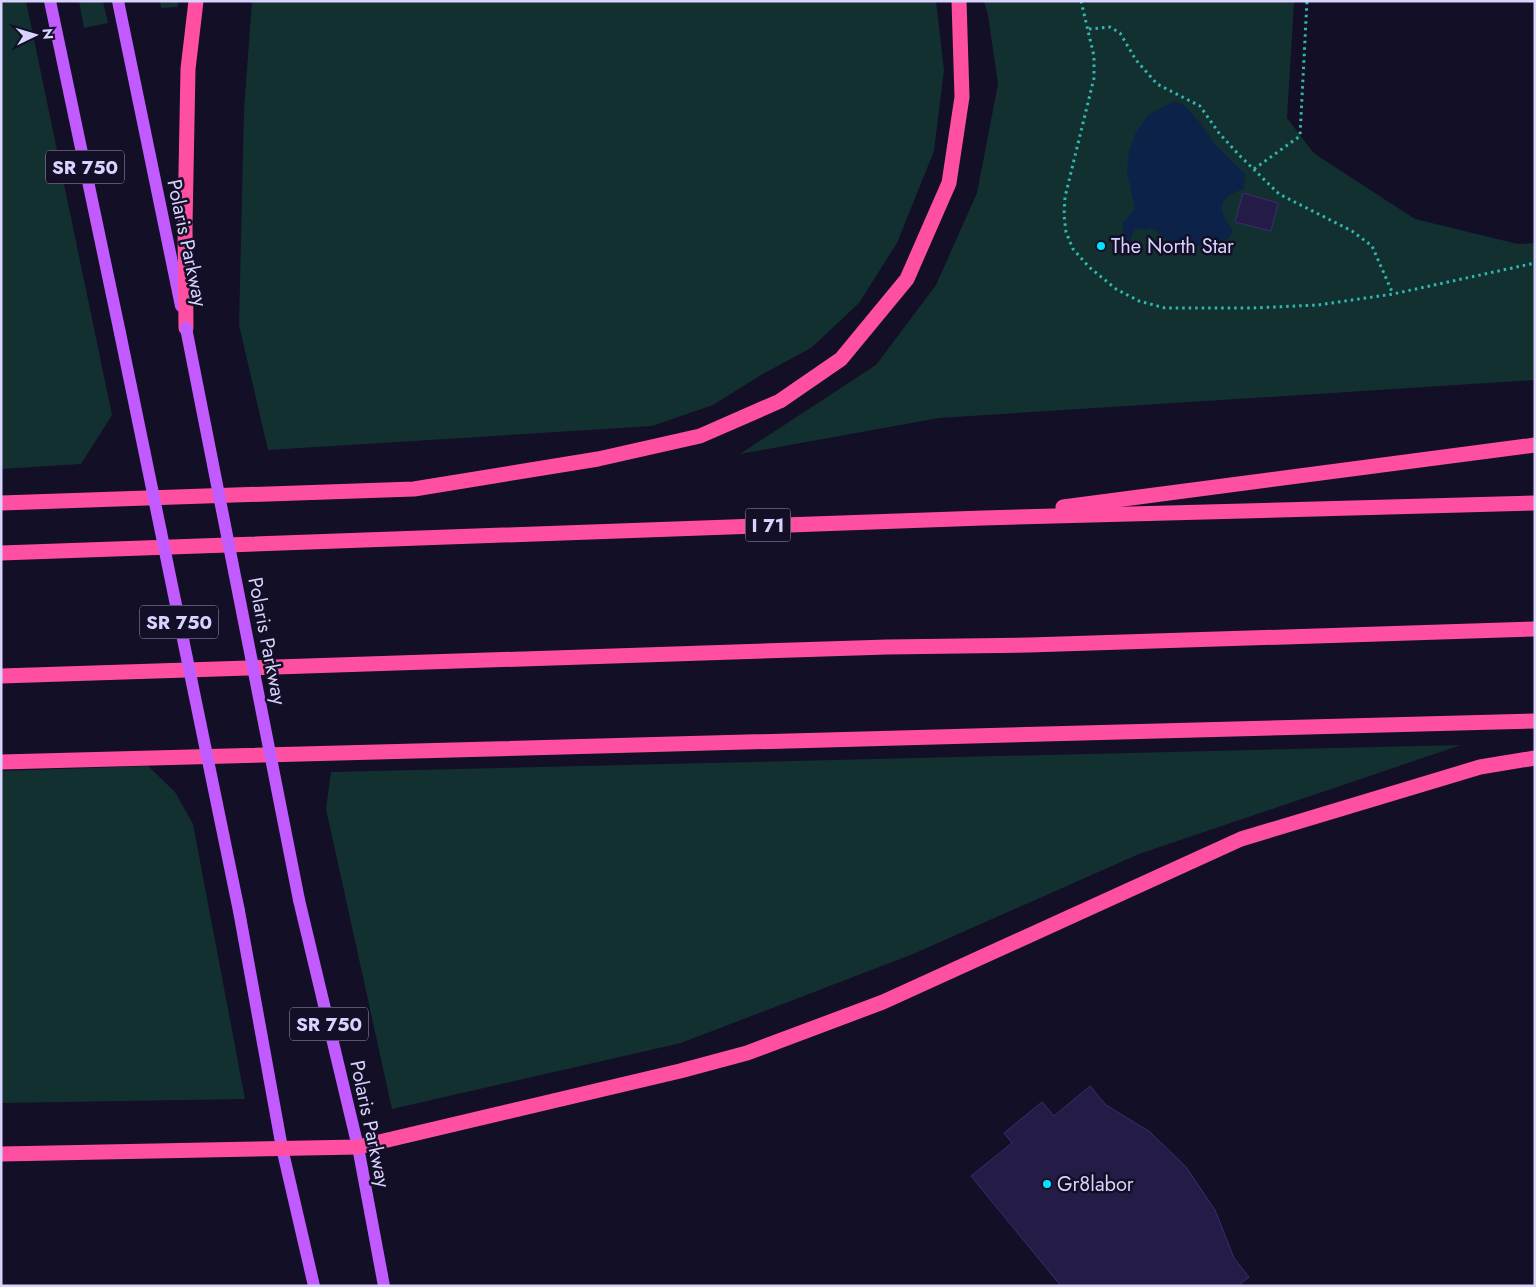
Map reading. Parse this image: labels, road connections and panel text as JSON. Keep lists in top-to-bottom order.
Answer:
{
  "streets": {
    "highway": ["I 71"],
    "main road": ["SR 750", "Polaris Parkway"]
  },
  "places": ["The North Star", "Gr8labor"],
  "north": "right"
}
